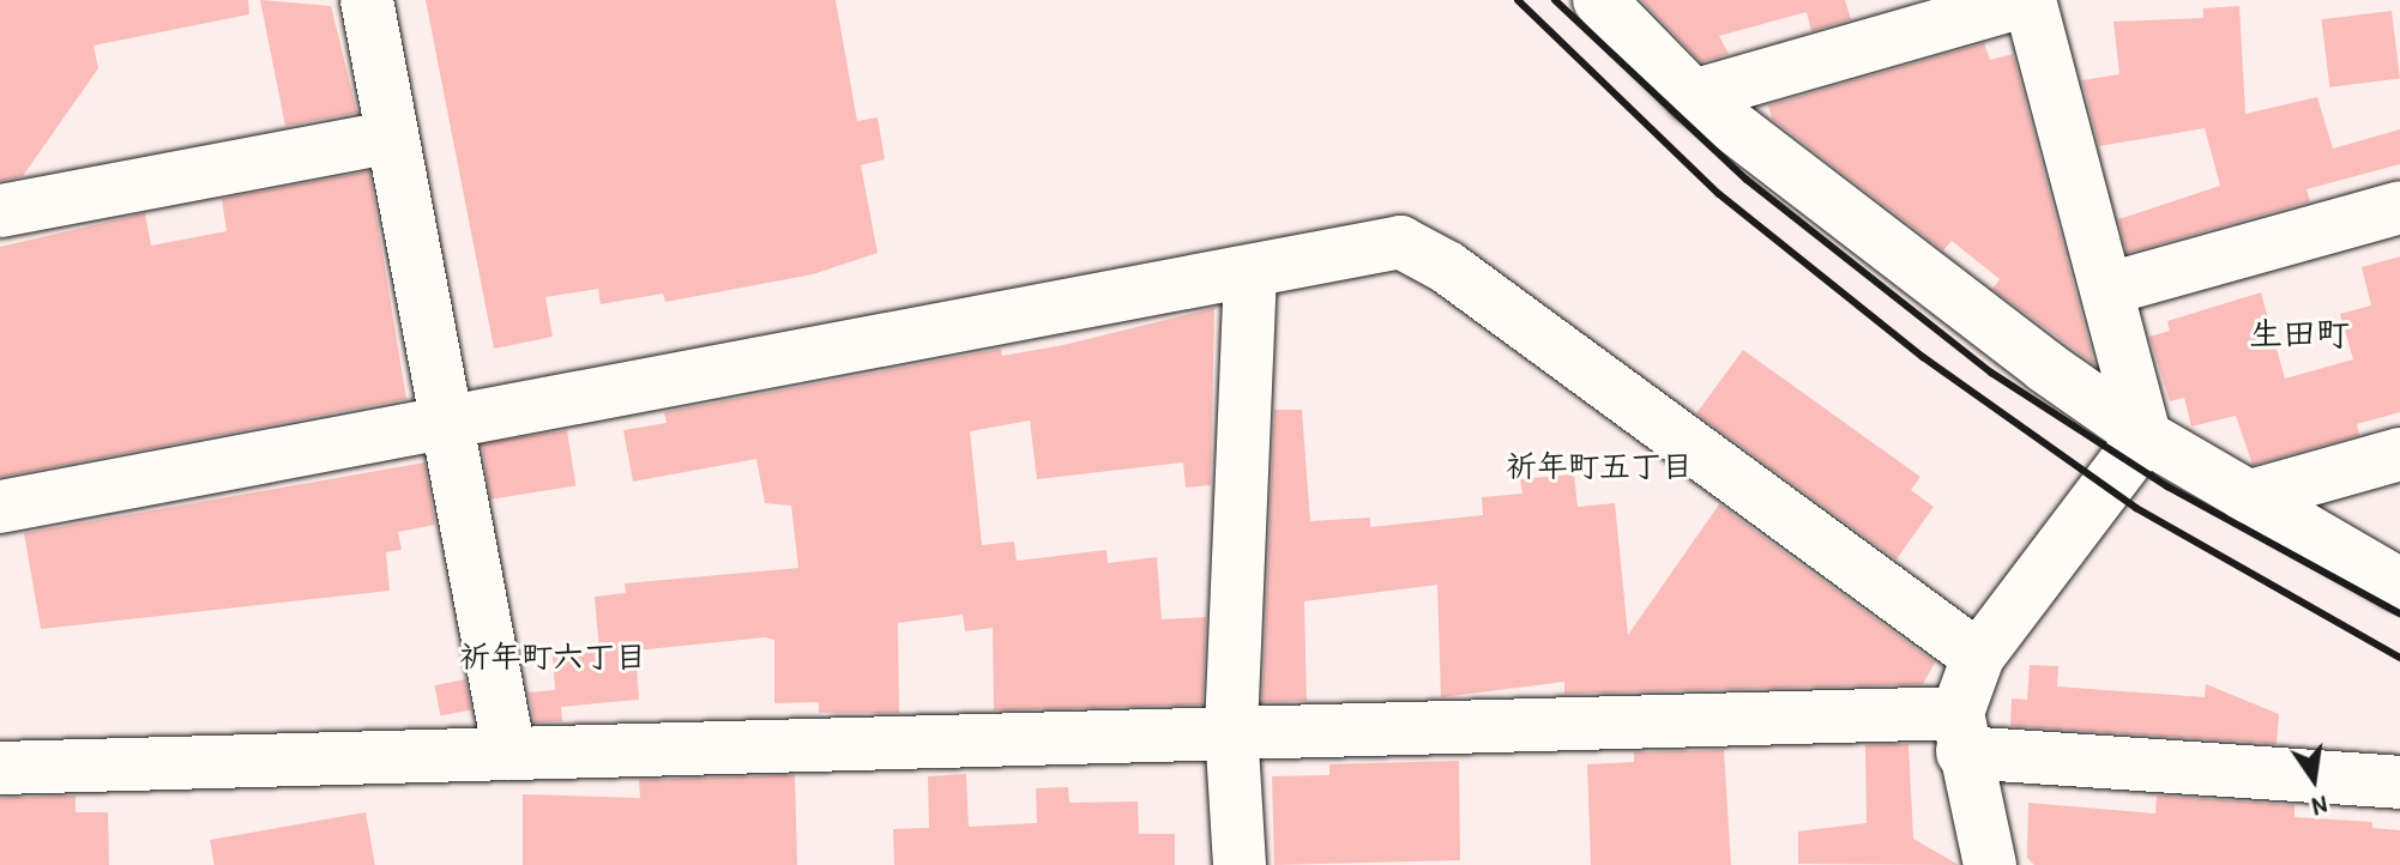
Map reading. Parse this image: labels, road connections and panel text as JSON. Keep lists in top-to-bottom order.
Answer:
{
  "districts": ["生田町", "祈年町五丁目", "祈年町六丁目"],
  "north": "bottom"
}
